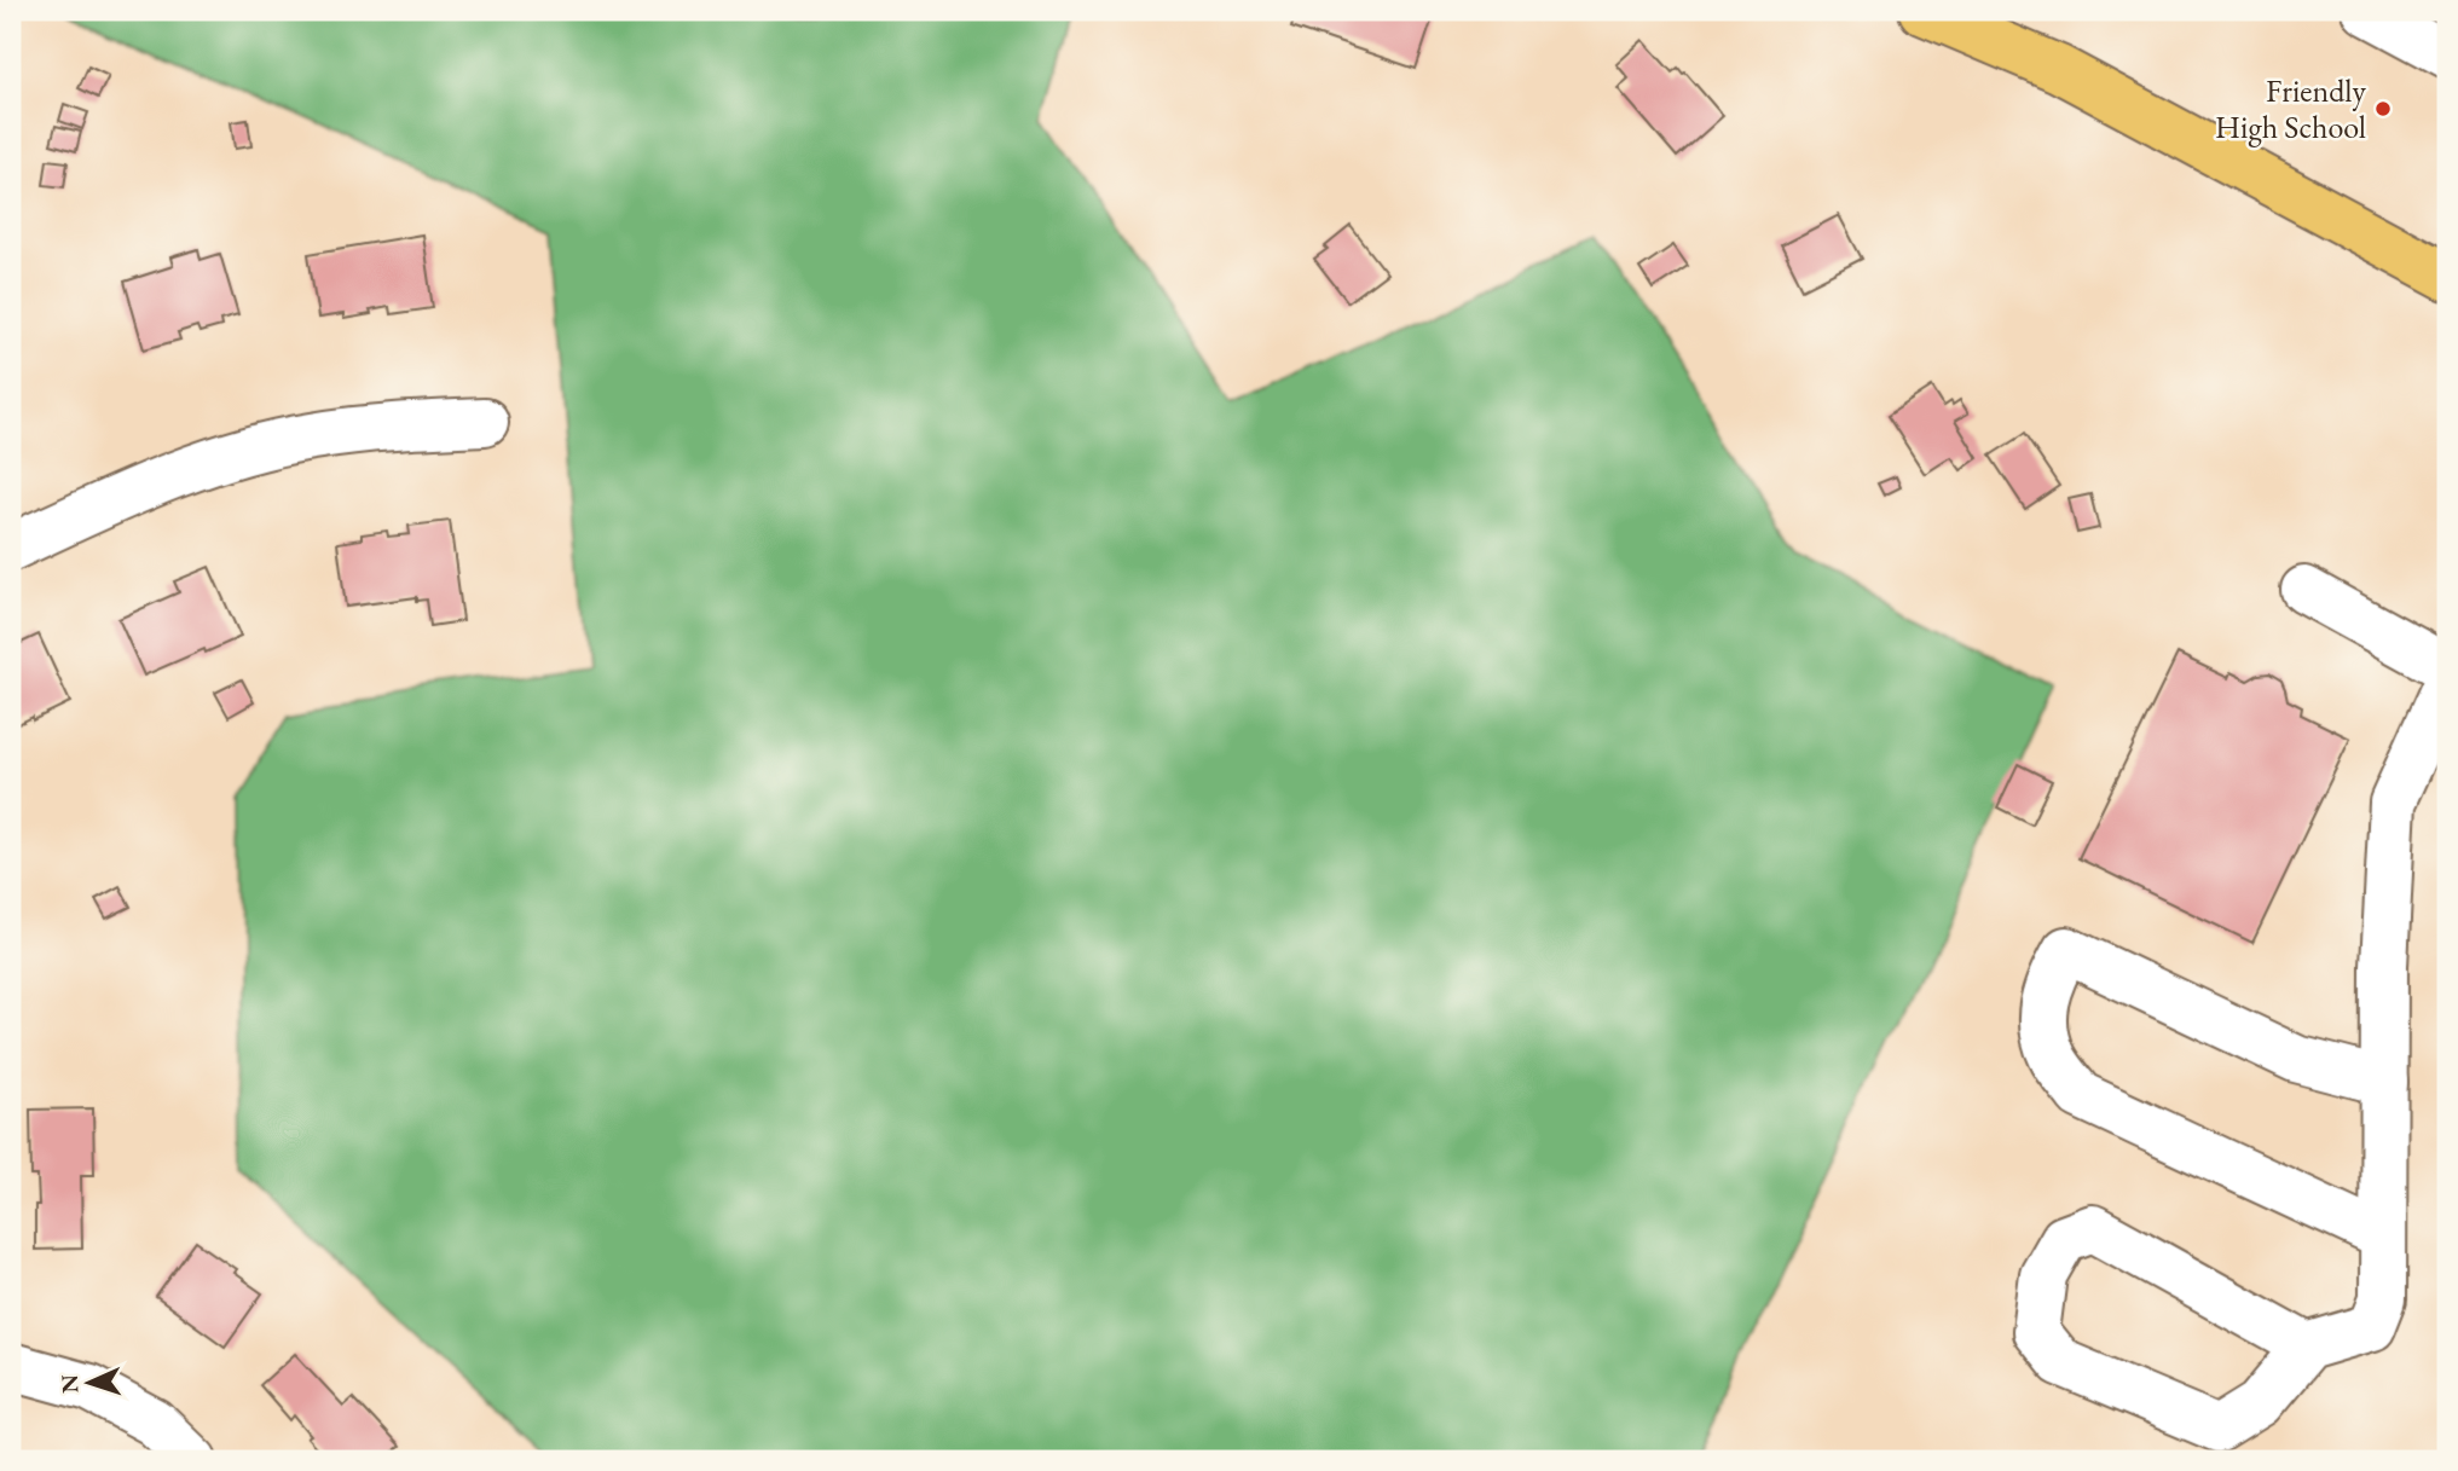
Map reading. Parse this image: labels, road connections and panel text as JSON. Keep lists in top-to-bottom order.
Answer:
{
  "places": ["Friendly High School"],
  "north": "left"
}
